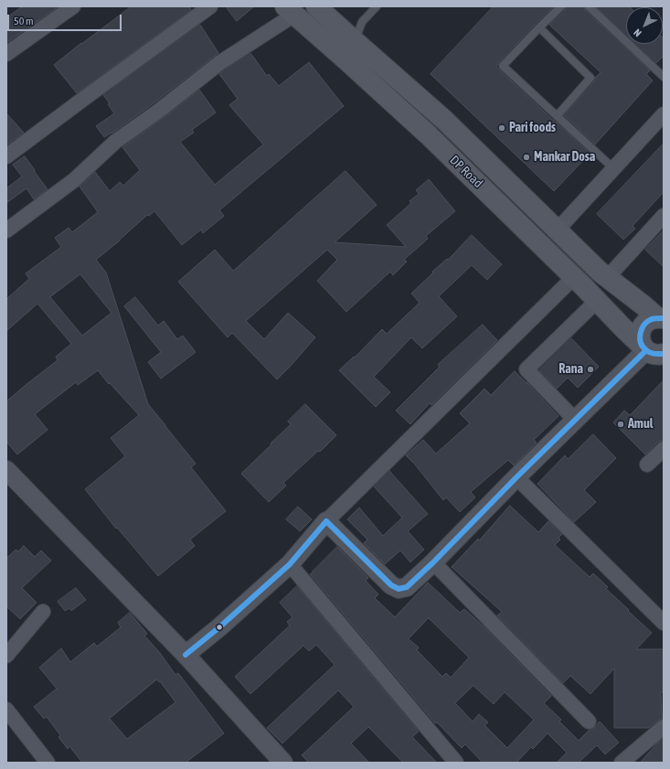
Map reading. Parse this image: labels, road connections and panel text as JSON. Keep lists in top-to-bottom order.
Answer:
{
  "streets": {
    "main road": ["DP Road"]
  },
  "places": [
    "Pari foods",
    "Mankar Dosa",
    "Rana",
    "Amul"
  ],
  "scale_bar": "50 m",
  "north": "bottom left"
}
